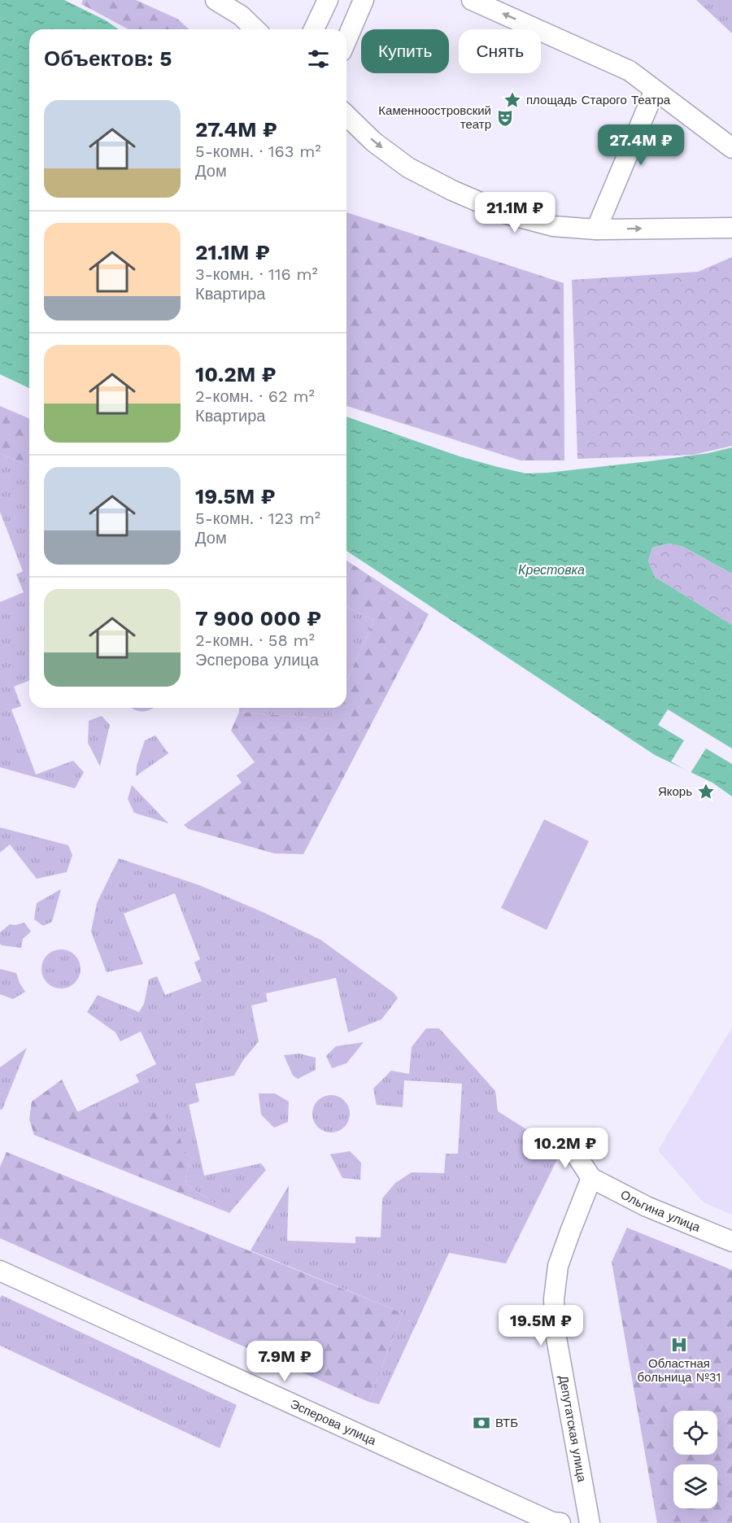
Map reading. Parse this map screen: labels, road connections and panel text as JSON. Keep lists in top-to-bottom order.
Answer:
{
  "streets": {
    "street": ["Ольгина улица", "Эсперова улица", "Депутатская улица"]
  },
  "crossings": [
    ["Ольгина улица", "Депутатская улица"]
  ],
  "water": ["Крестовка"],
  "places": {
    "place": ["площадь Старого Театра", "Якорь"],
    "theatre": ["Каменноостровский театр"],
    "hospital": ["Областная больница №31"],
    "bank": ["ВТБ"]
  },
  "page": {
    "chip": ["Купить", "Снять"],
    "heading": "Объектов: 5",
    "list": [
      {
        "name": "27.4M ₽",
        "note": "5-комн. · 163 m² · Дом"
      },
      {
        "name": "21.1M ₽",
        "note": "3-комн. · 116 m² · Квартира"
      },
      {
        "name": "10.2M ₽",
        "note": "2-комн. · 62 m² · Квартира"
      },
      {
        "name": "19.5M ₽",
        "note": "5-комн. · 123 m² · Дом"
      },
      {
        "name": "7 900 000 ₽",
        "note": "2-комн. · 58 m² · Эсперова улица"
      }
    ],
    "price": [
      "27.4M ₽",
      "21.1M ₽",
      "10.2M ₽",
      "19.5M ₽",
      "7.9M ₽"
    ]
  }
}
